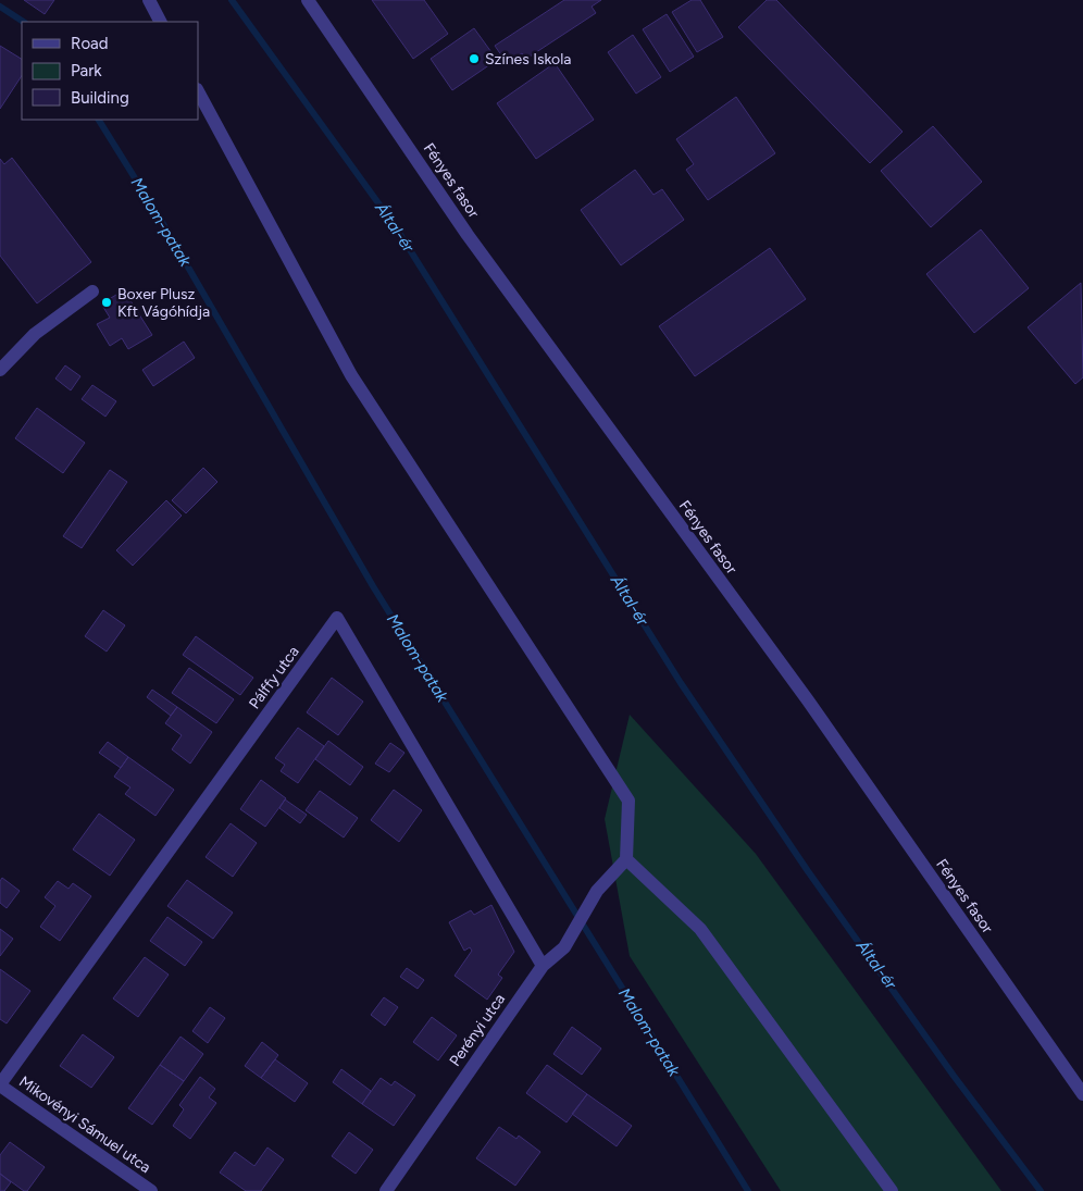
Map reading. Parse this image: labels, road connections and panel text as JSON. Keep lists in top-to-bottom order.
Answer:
{
  "streets": {
    "street": [
      "Fényes fasor",
      "Pálffy utca",
      "Perényi utca",
      "Mikovényi Sámuel utca"
    ]
  },
  "crossings": [
    ["Pálffy utca", "Perényi utca"],
    ["Pálffy utca", "Mikovényi Sámuel utca"]
  ],
  "water": ["Malom-patak", "Által-ér"],
  "places": ["Színes Iskola", "Boxer Plusz Kft Vágóhídja"],
  "legend": ["Road", "Park", "Building"]
}
